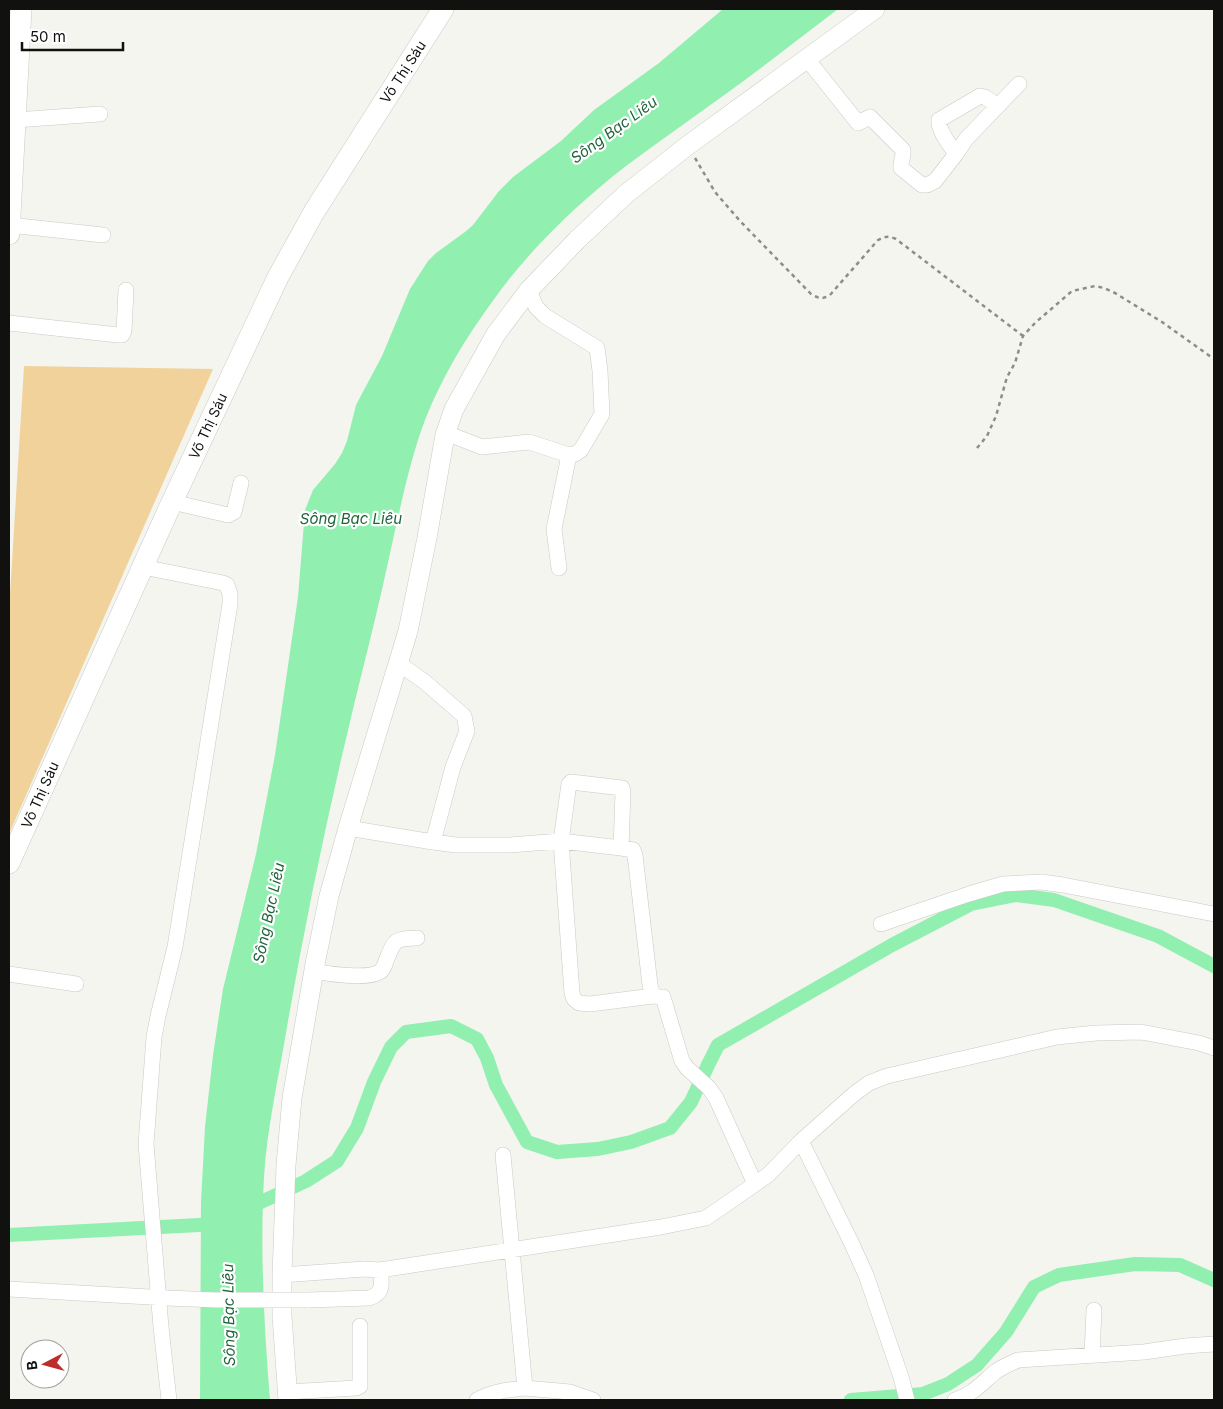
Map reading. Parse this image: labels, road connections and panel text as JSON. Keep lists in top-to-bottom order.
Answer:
{
  "streets": {
    "main road": ["Võ Thị Sáu"]
  },
  "water": ["Sông Bạc Liêu"],
  "scale_bar": "50 m",
  "north": "left"
}
